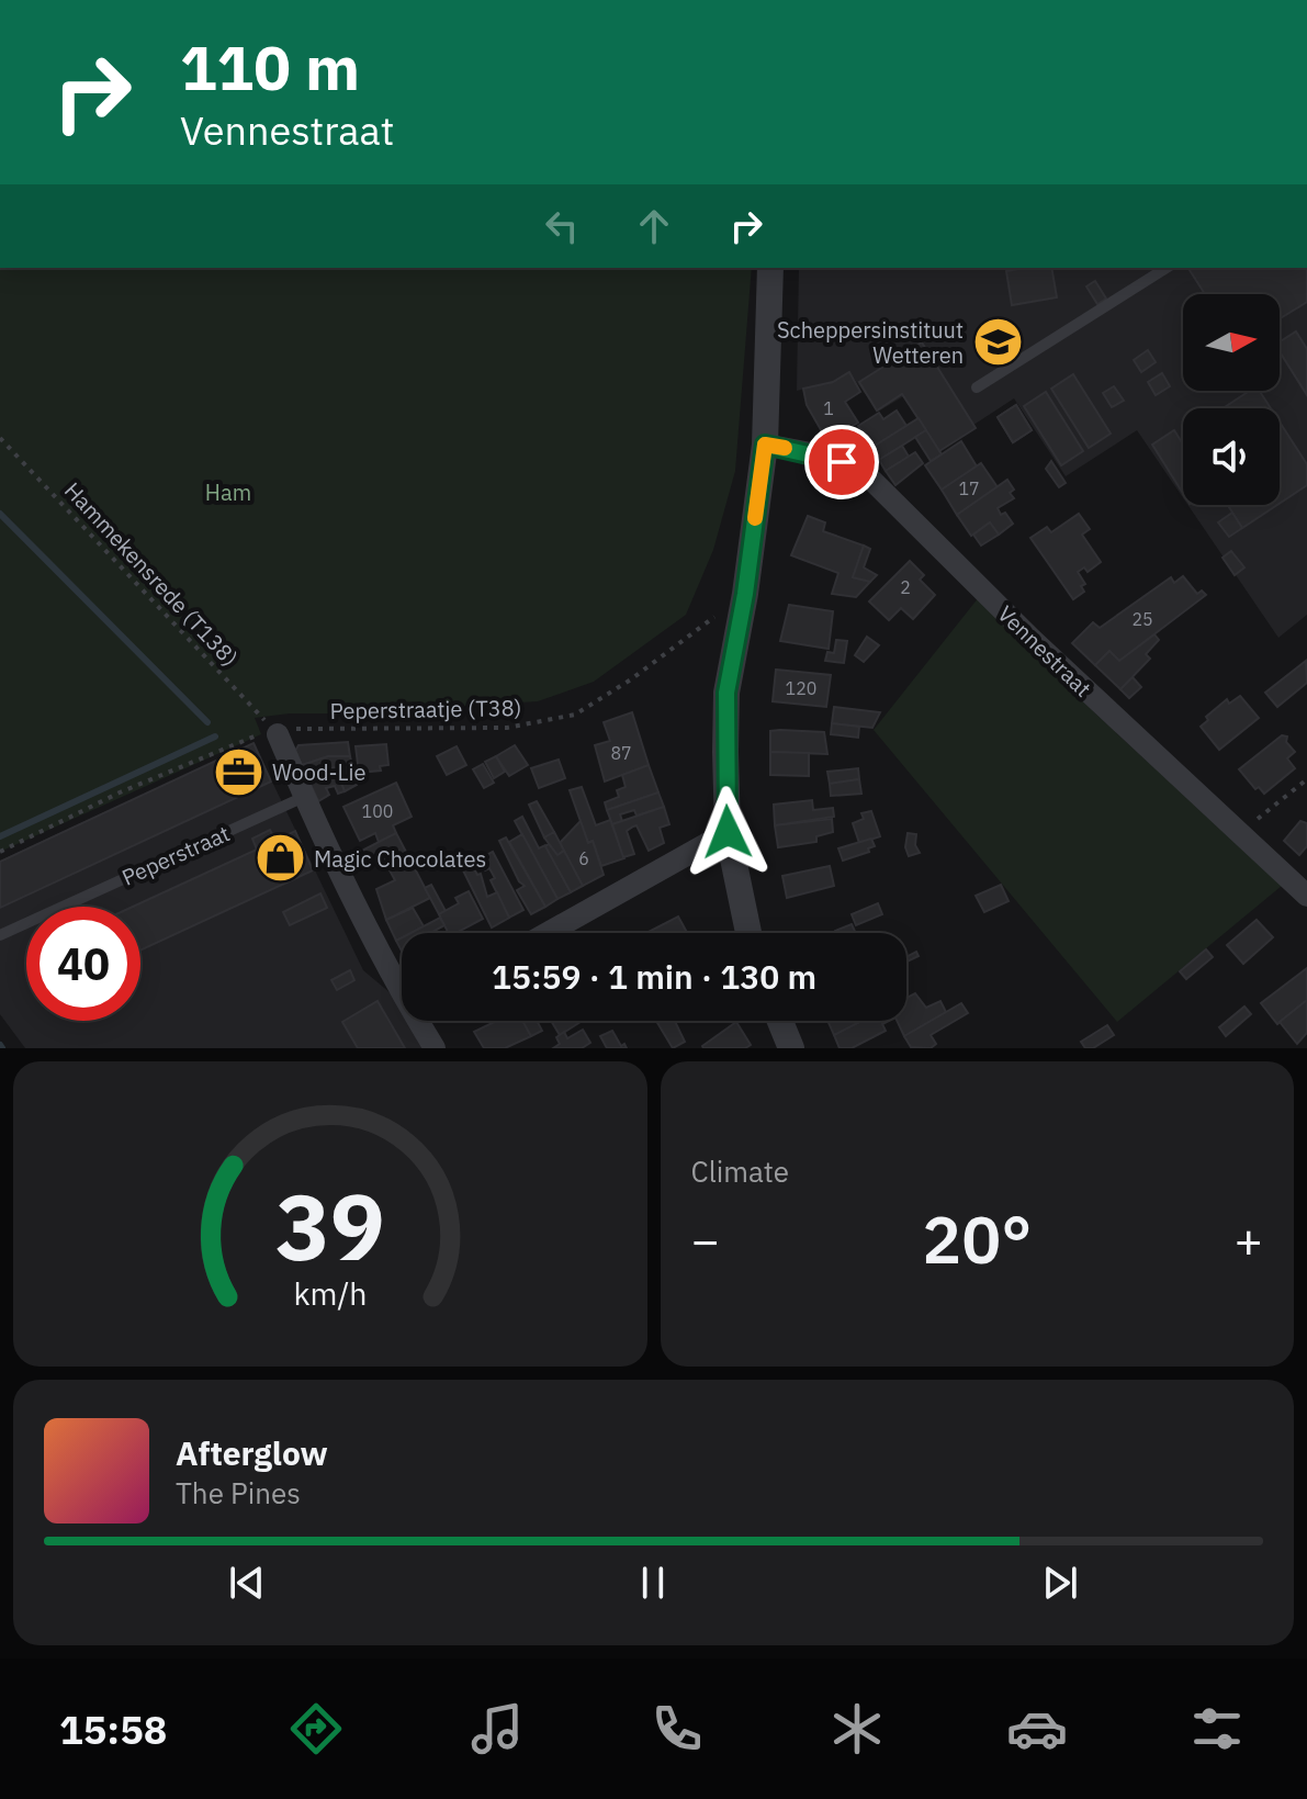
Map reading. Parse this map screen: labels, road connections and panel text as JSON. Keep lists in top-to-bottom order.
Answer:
{
  "streets": {
    "street": ["Vennestraat"],
    "lane": ["Peperstraat"],
    "path": ["Hammekensrede (T138)", "Peperstraatje (T38)"]
  },
  "crossings": [
    ["Hammekensrede (T138)", "Peperstraatje (T38)"]
  ],
  "parks": ["Ham"],
  "places": {
    "school or university": ["Scheppersinstituut Wetteren"],
    "office": ["Wood-Lie"],
    "shop": ["Magic Chocolates"]
  },
  "house_numbers": [
    "1",
    "17",
    "2",
    "25",
    "120",
    "87",
    "100",
    "6"
  ],
  "north": "right",
  "page": {
    "turn": ["110 m", "Vennestraat"],
    "limit": "40",
    "trip": "15:59 · 1 min · 130 m",
    "tile": "Climate",
    "heat": ["−", "20°", "+"],
    "song": ["Afterglow", "The Pines"],
    "tabs": "15:58",
    "gauge": ["39", "km/h"]
  }
}
